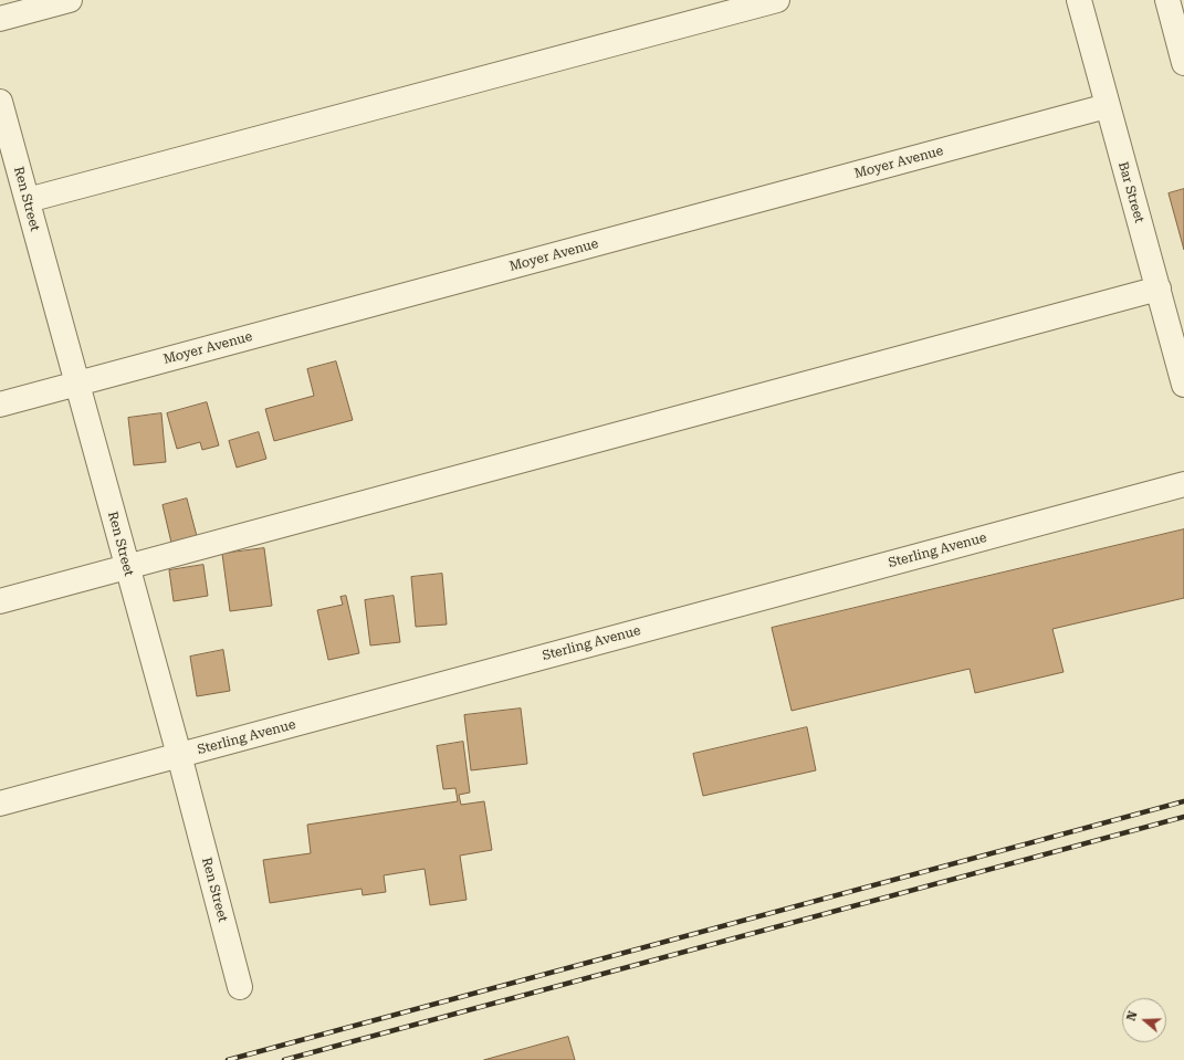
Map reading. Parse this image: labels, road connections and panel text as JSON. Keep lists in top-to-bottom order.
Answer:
{
  "streets": {
    "street": [
      "Moyer Avenue",
      "Bar Street",
      "Ren Street",
      "Sterling Avenue"
    ]
  },
  "crossings": [
    ["Moyer Avenue", "Bar Street"],
    ["Moyer Avenue", "Ren Street"],
    ["Ren Street", "Sterling Avenue"]
  ],
  "north": "left"
}
